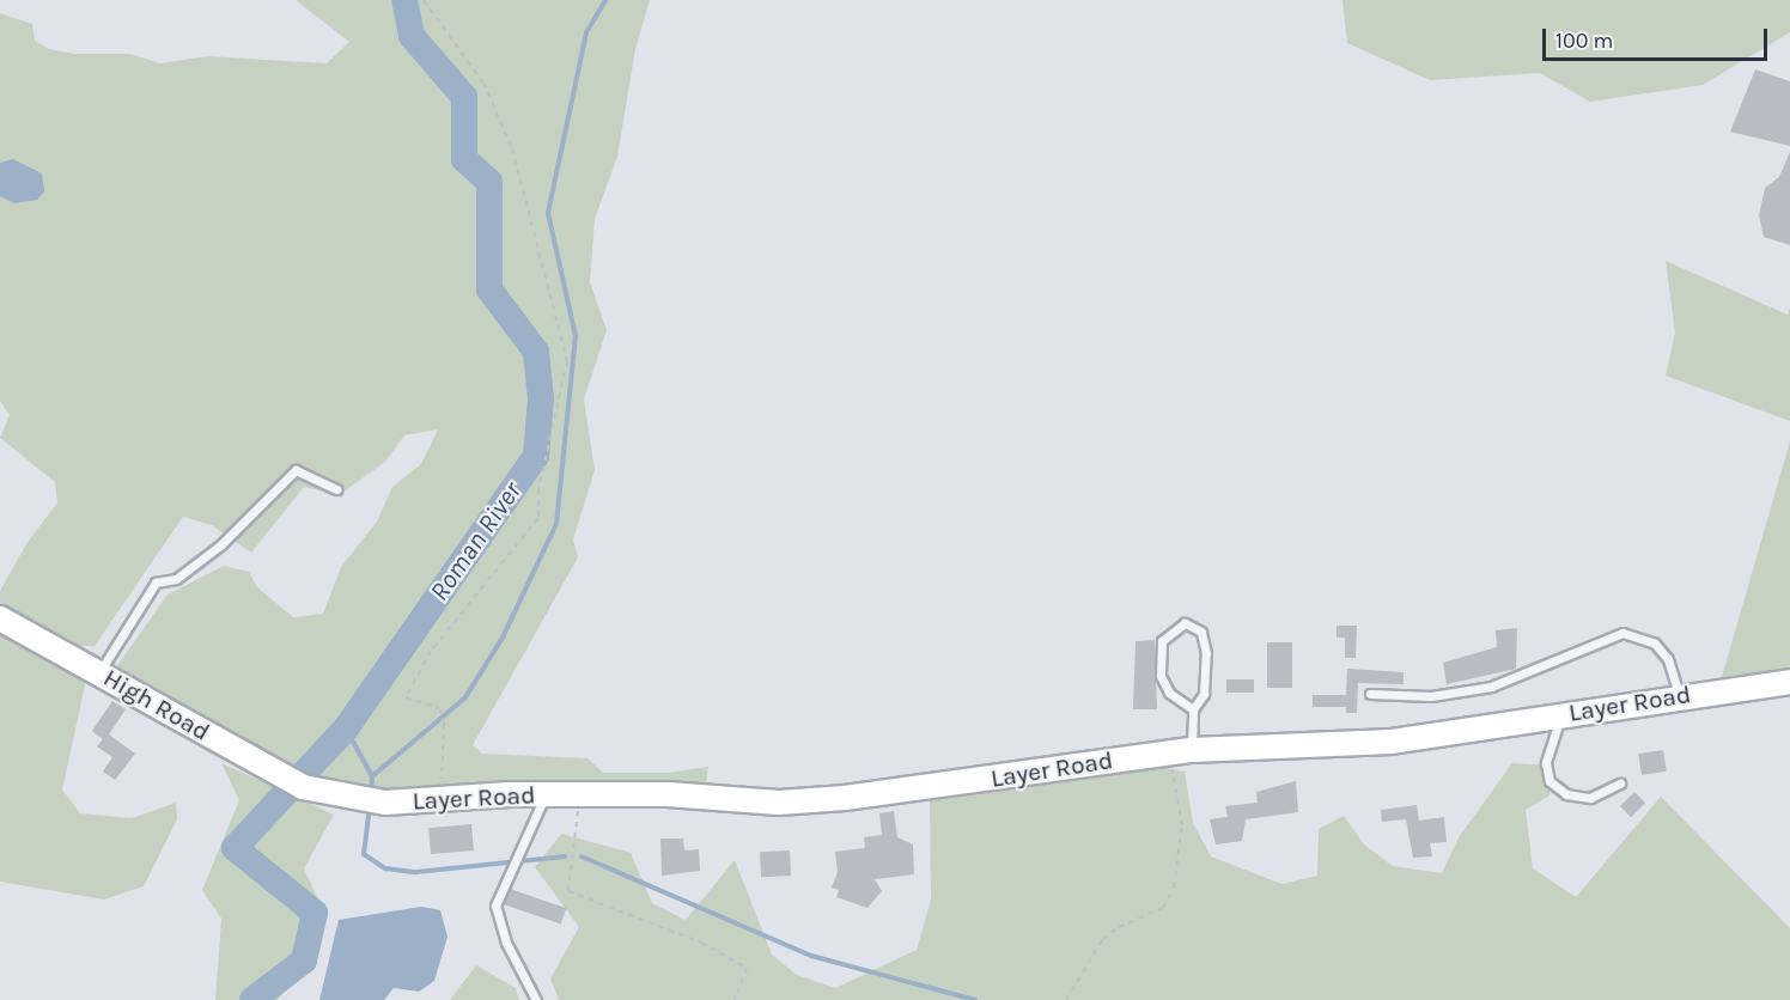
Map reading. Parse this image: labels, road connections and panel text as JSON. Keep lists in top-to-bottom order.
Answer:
{
  "streets": {
    "main road": ["Layer Road", "High Road"]
  },
  "crossings": [
    ["Layer Road", "High Road"]
  ],
  "water": ["Roman River"],
  "scale_bar": "100 m"
}
